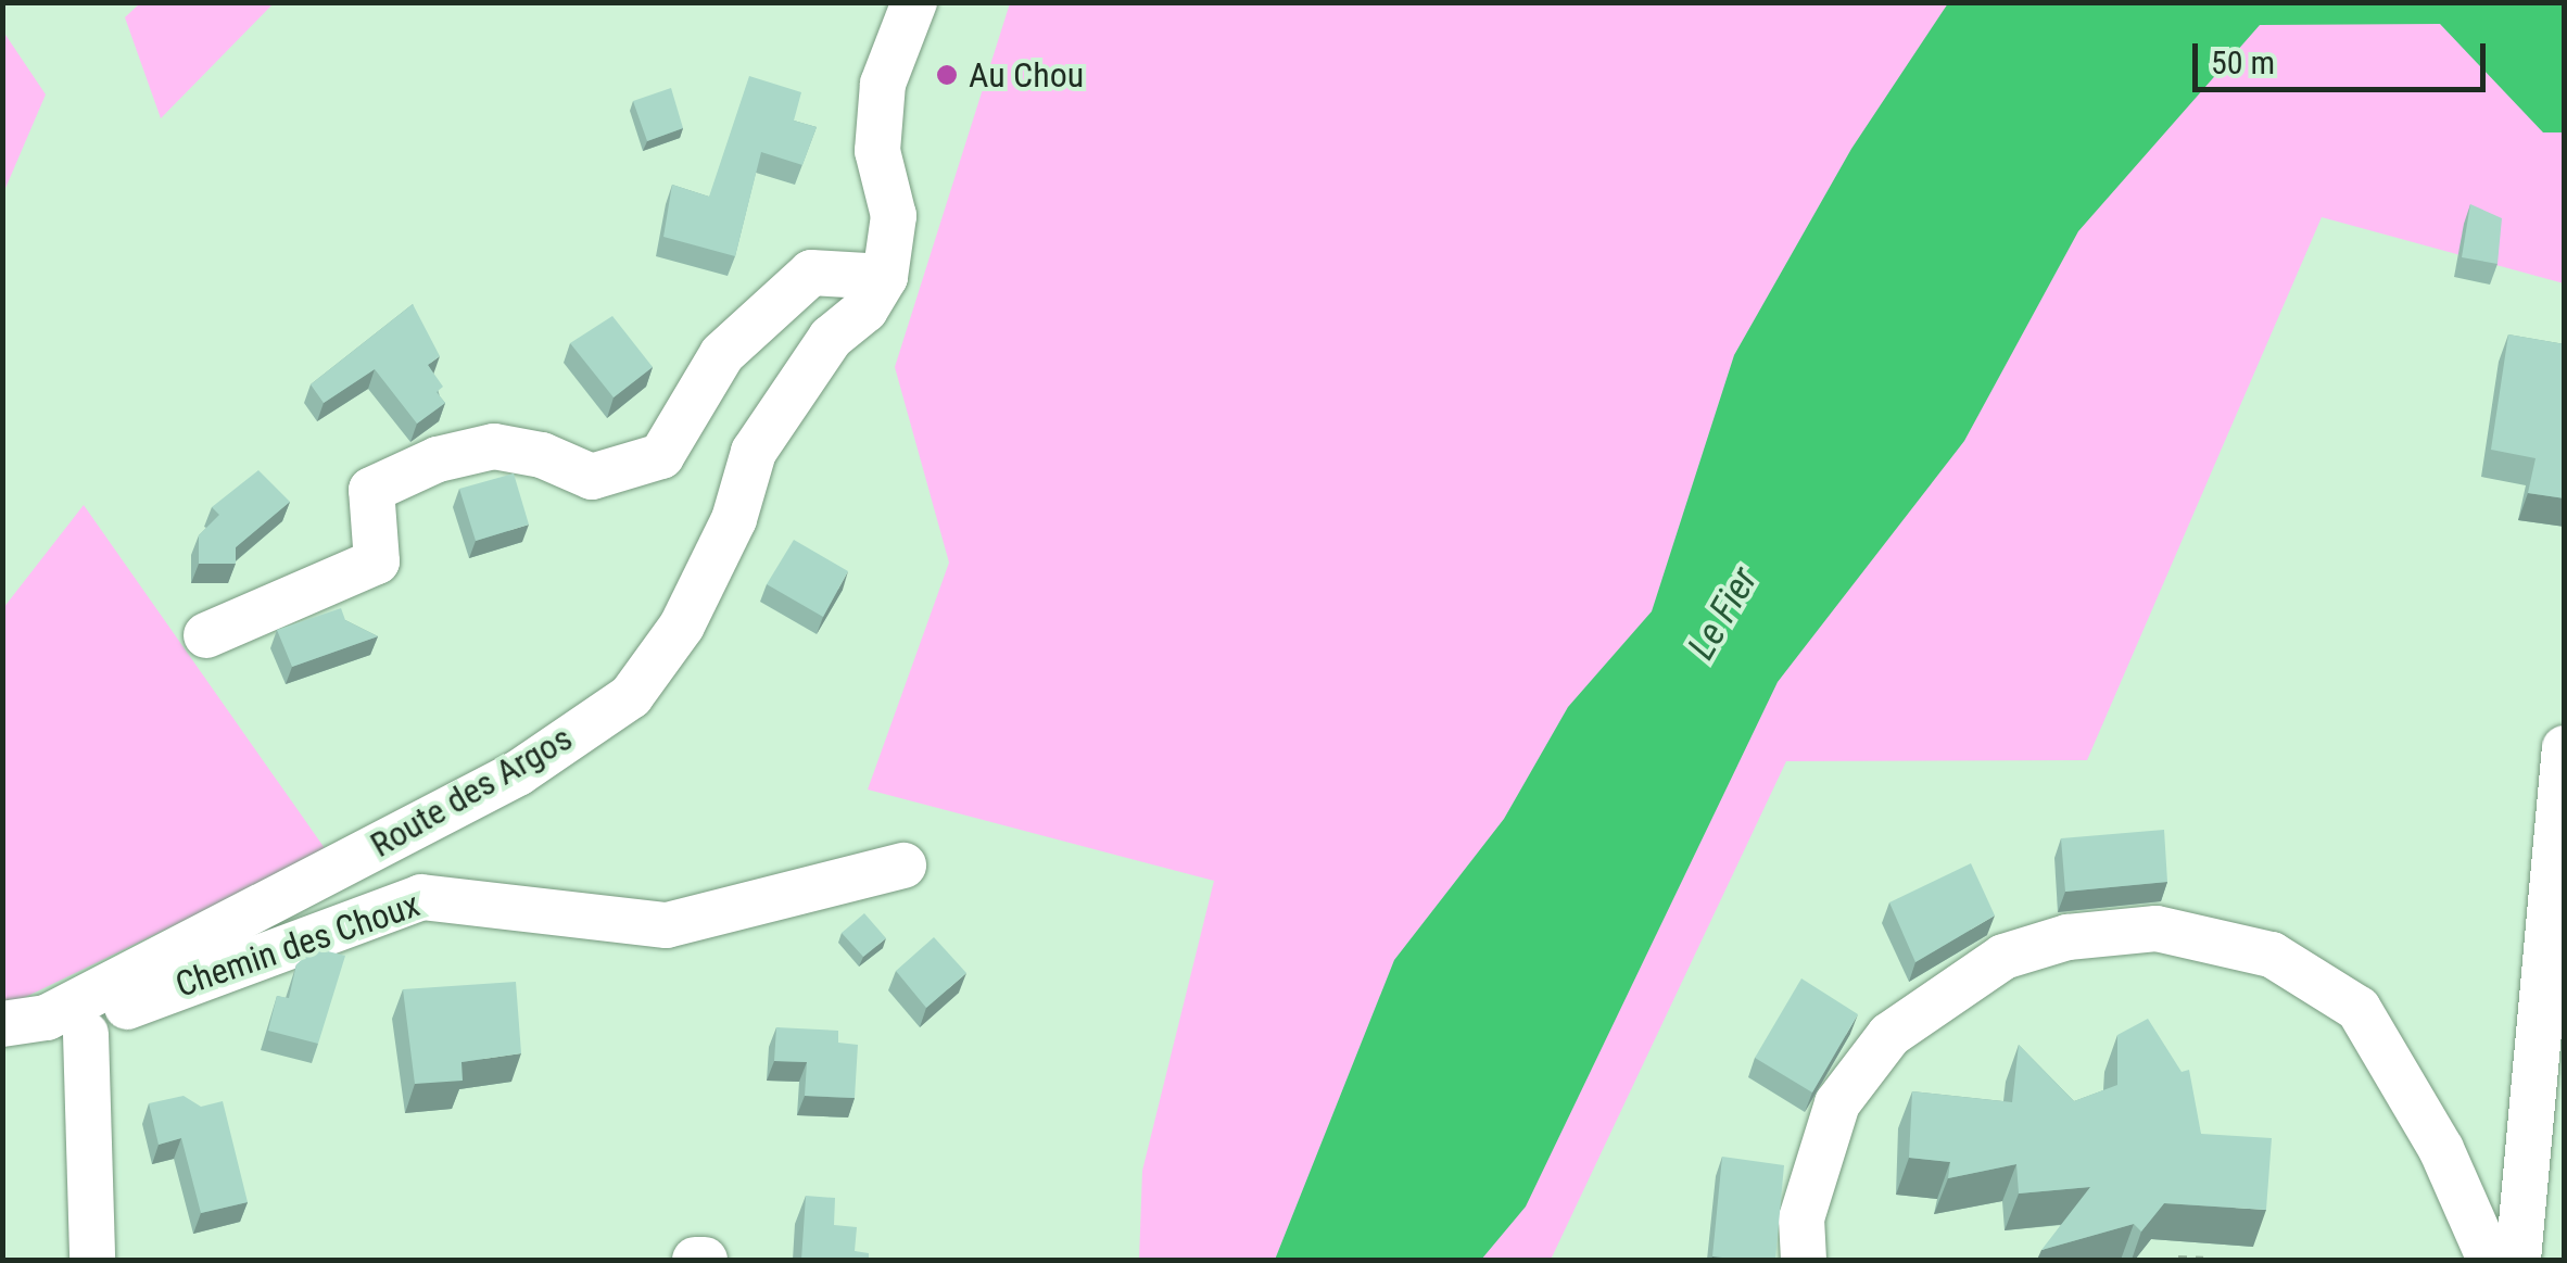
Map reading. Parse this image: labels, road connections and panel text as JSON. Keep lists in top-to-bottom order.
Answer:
{
  "streets": {
    "street": ["Route des Argos", "Chemin des Choux"]
  },
  "crossings": [
    ["Route des Argos", "Chemin des Choux"]
  ],
  "water": ["Le Fier"],
  "places": ["Au Chou"],
  "scale_bar": "50 m"
}
